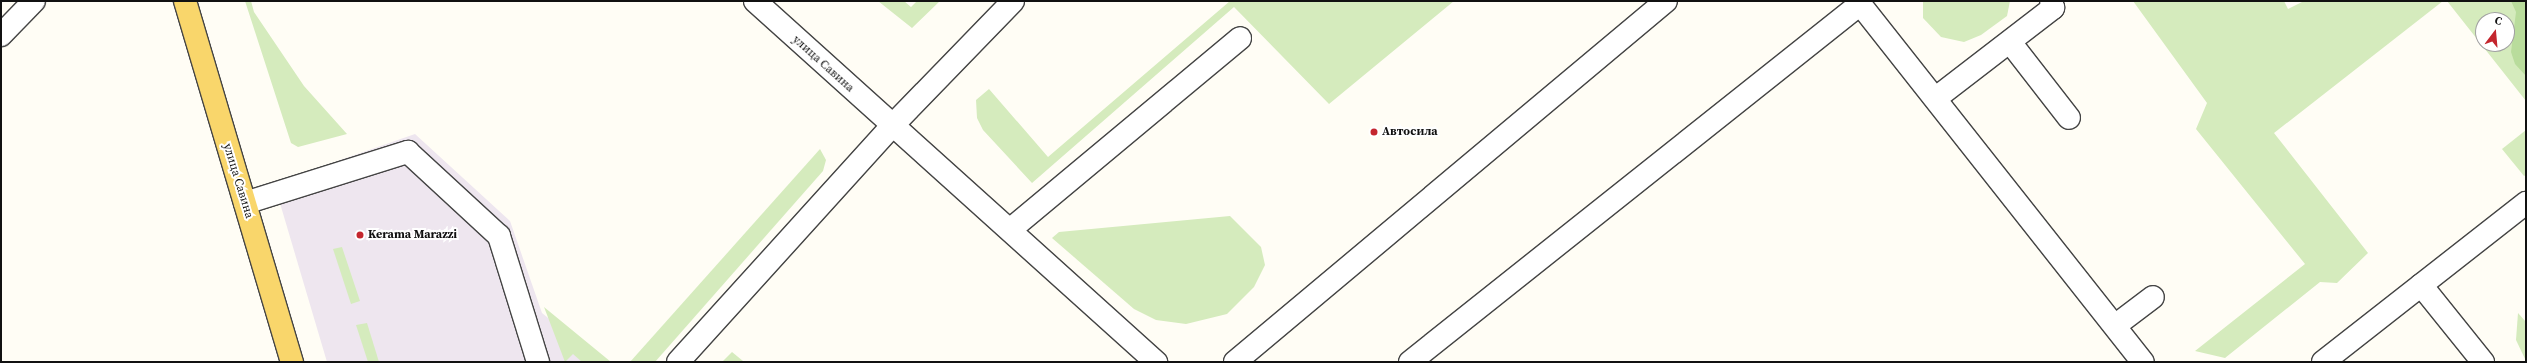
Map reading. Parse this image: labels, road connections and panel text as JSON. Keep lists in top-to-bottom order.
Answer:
{
  "streets": {
    "main road": ["улица Савина"]
  },
  "places": ["Автосила", "Kerama Marazzi"],
  "north": "top"
}
